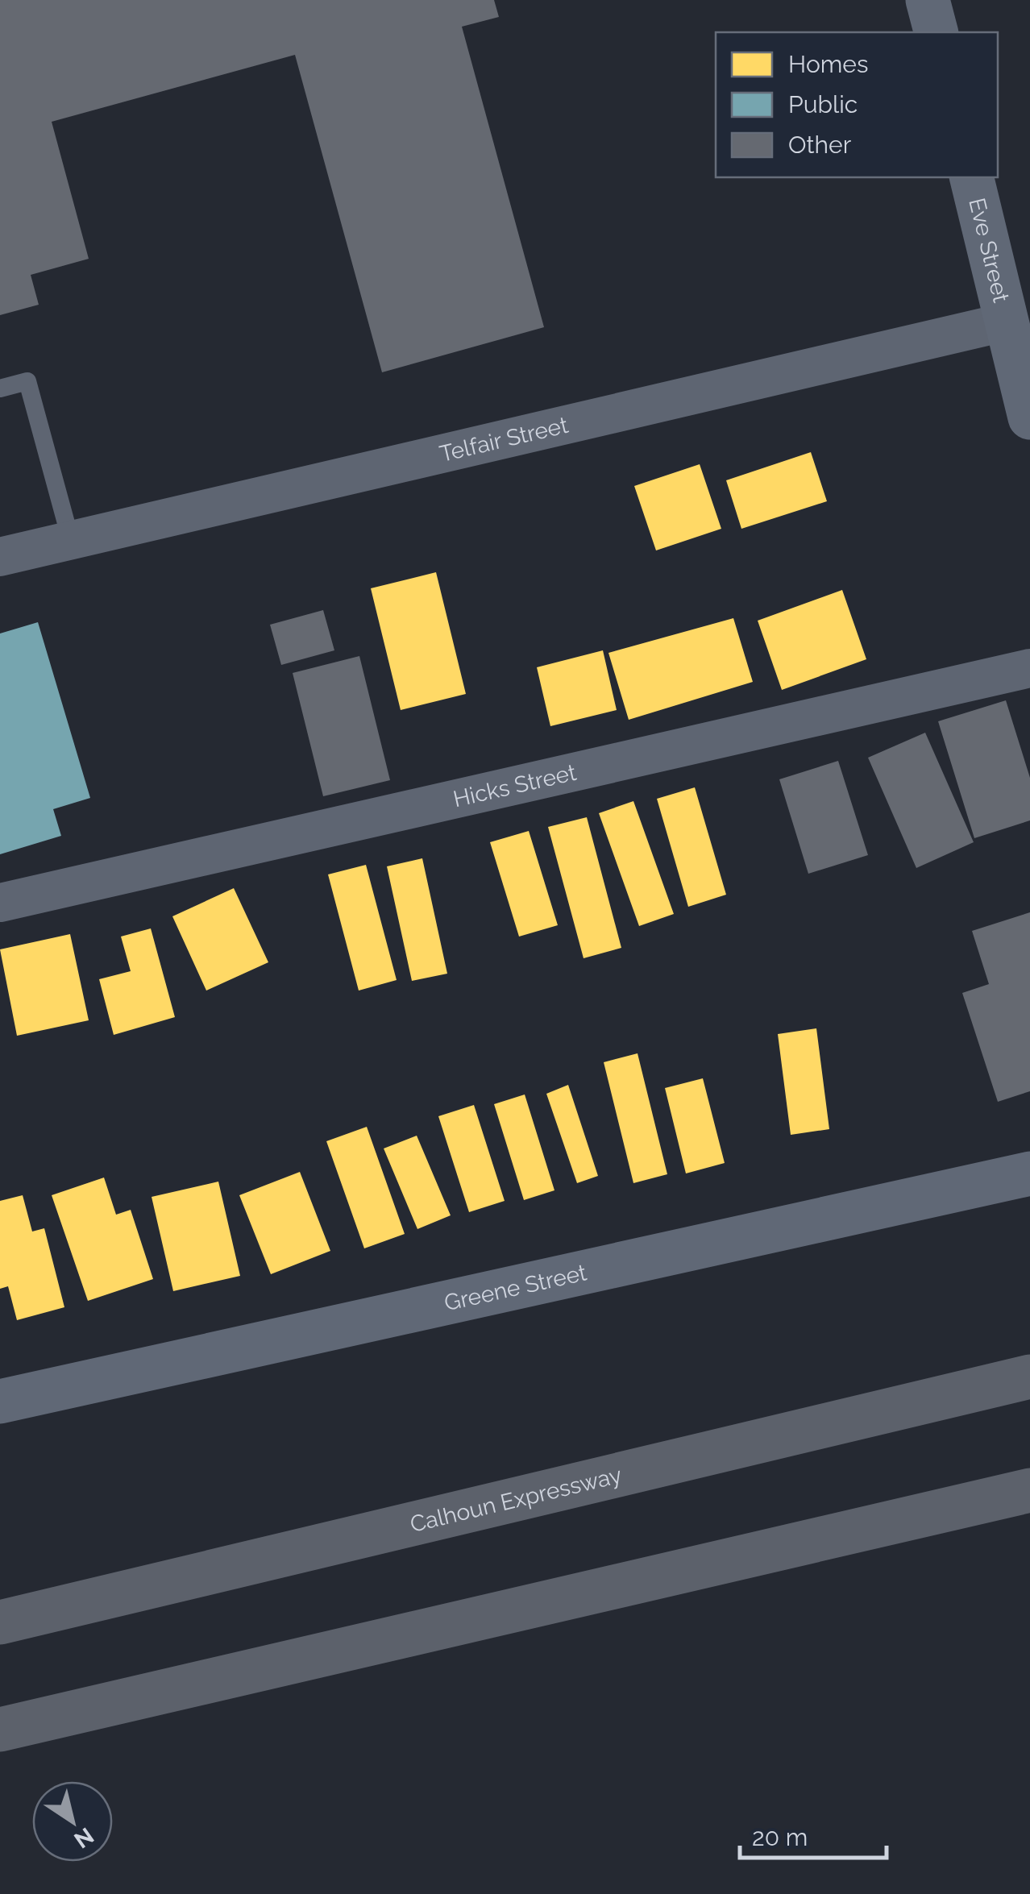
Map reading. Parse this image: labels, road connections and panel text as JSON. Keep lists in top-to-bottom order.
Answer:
{
  "streets": {
    "highway": ["Calhoun Expressway"],
    "street": [
      "Eve Street",
      "Telfair Street",
      "Hicks Street",
      "Greene Street"
    ]
  },
  "crossings": [
    ["Eve Street", "Telfair Street"]
  ],
  "legend": ["Homes", "Public", "Other"],
  "scale_bar": "20 m",
  "north": "bottom right"
}
